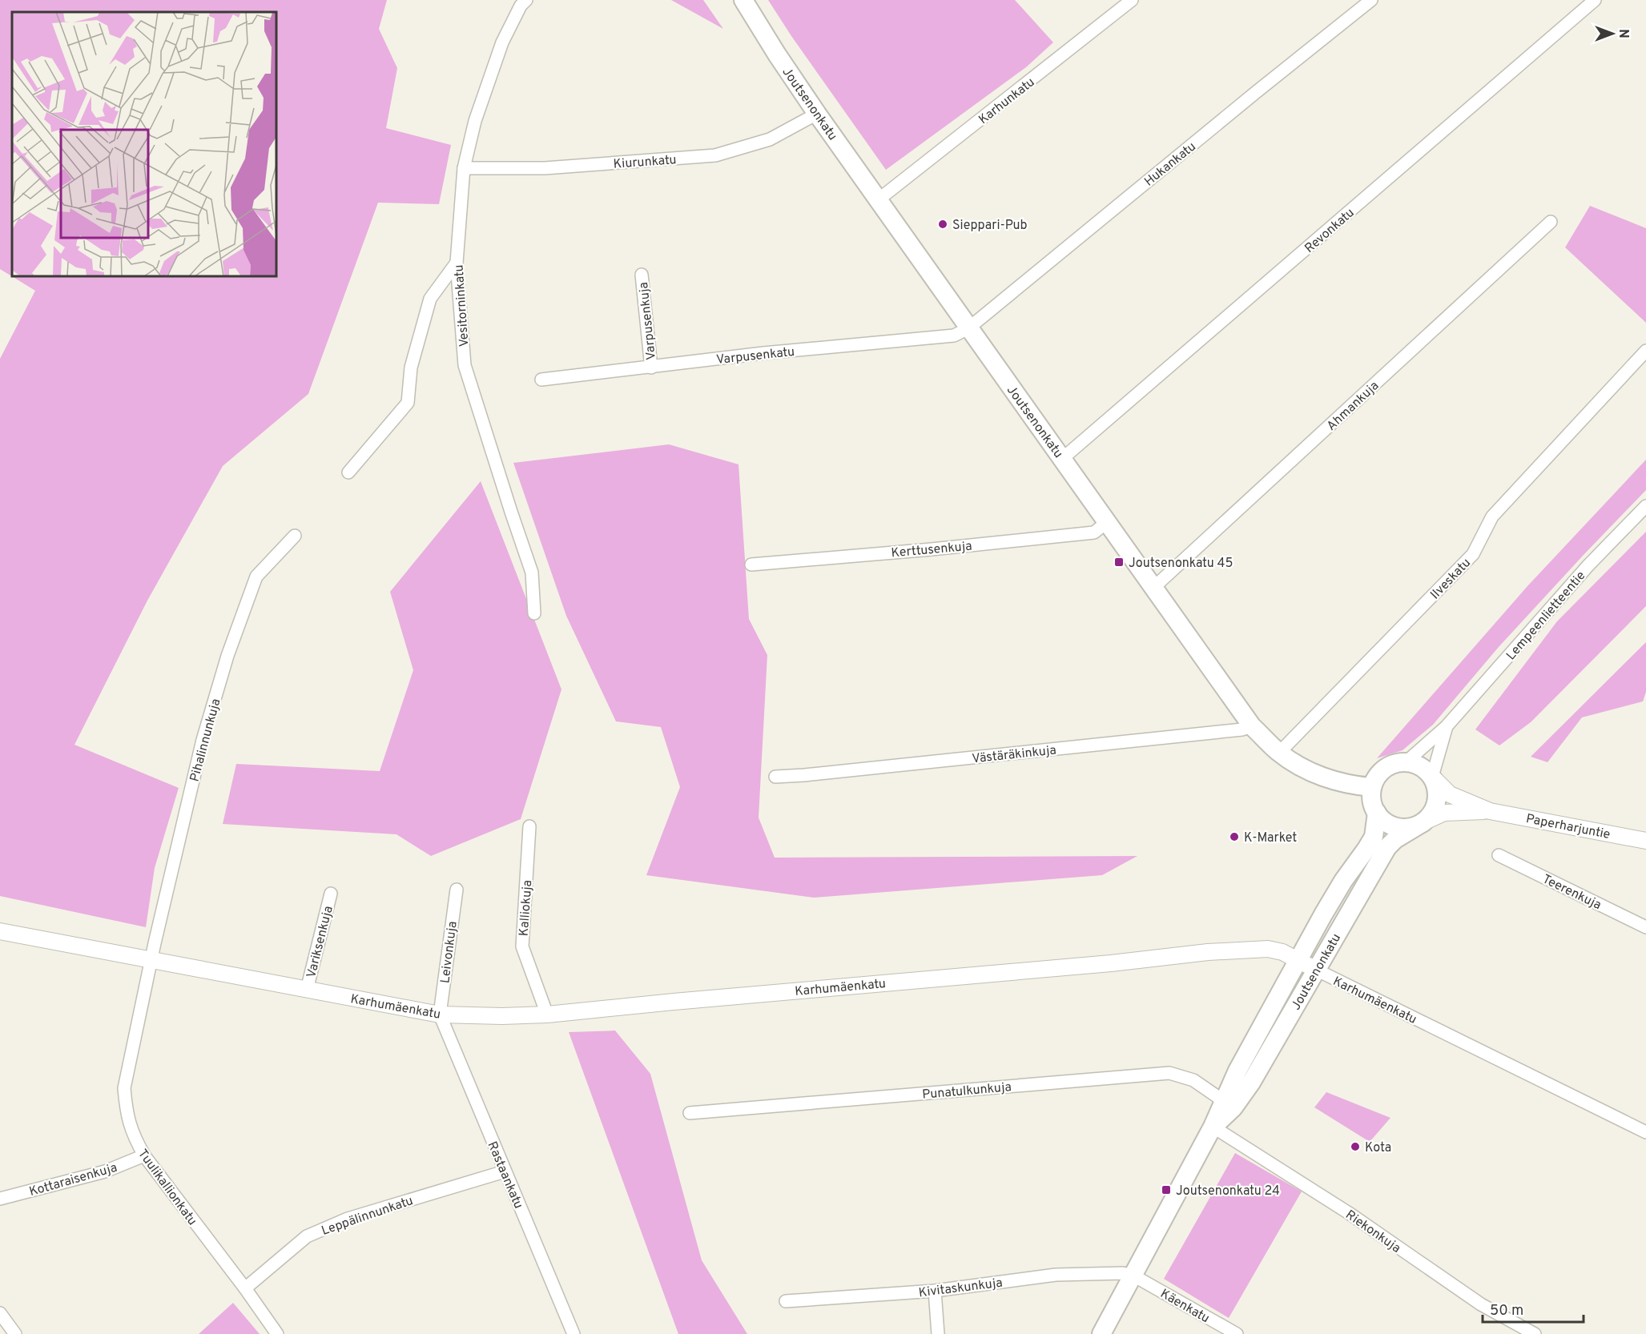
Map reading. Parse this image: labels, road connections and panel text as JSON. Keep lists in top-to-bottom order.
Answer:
{
  "streets": {
    "main road": ["Joutsenonkatu"],
    "street": [
      "Karhunkatu",
      "Kiurunkatu",
      "Hukankatu",
      "Revonkatu",
      "Vesitorninkatu",
      "Varpusenkuja",
      "Varpusenkatu",
      "Ahmankuja",
      "Kerttusenkuja",
      "Ilveskatu",
      "Lempeenlietteentie",
      "Pihalinnunkuja",
      "Västäräkinkuja",
      "Paperharjuntie",
      "Teerenkuja",
      "Kalliokuja",
      "Variksenkuja",
      "Leivonkuja",
      "Karhumäenkatu",
      "Punatulkunkuja",
      "Rastaankatu",
      "Kottaraisenkuja",
      "Tuulikallionkatu",
      "Leppälinnunkatu",
      "Riekonkuja",
      "Kivitaskunkuja",
      "Käenkatu"
    ]
  },
  "crossings": [
    ["Karhunkatu", "Joutsenonkatu"],
    ["Joutsenonkatu", "Kiurunkatu"],
    ["Joutsenonkatu", "Hukankatu"],
    ["Joutsenonkatu", "Revonkatu"],
    ["Joutsenonkatu", "Varpusenkatu"],
    ["Joutsenonkatu", "Ahmankuja"],
    ["Joutsenonkatu", "Kerttusenkuja"],
    ["Joutsenonkatu", "Ilveskatu"],
    ["Joutsenonkatu", "Lempeenlietteentie"],
    ["Joutsenonkatu", "Västäräkinkuja"],
    ["Joutsenonkatu", "Paperharjuntie"],
    ["Joutsenonkatu", "Karhumäenkatu"],
    ["Joutsenonkatu", "Punatulkunkuja"],
    ["Joutsenonkatu", "Riekonkuja"],
    ["Joutsenonkatu", "Kivitaskunkuja"],
    ["Joutsenonkatu", "Käenkatu"],
    ["Kiurunkatu", "Vesitorninkatu"],
    ["Hukankatu", "Varpusenkatu"],
    ["Varpusenkuja", "Varpusenkatu"],
    ["Lempeenlietteentie", "Paperharjuntie"],
    ["Pihalinnunkuja", "Karhumäenkatu"],
    ["Pihalinnunkuja", "Tuulikallionkatu"],
    ["Kalliokuja", "Karhumäenkatu"],
    ["Variksenkuja", "Karhumäenkatu"],
    ["Leivonkuja", "Karhumäenkatu"],
    ["Leivonkuja", "Rastaankatu"],
    ["Karhumäenkatu", "Rastaankatu"],
    ["Karhumäenkatu", "Tuulikallionkatu"],
    ["Rastaankatu", "Leppälinnunkatu"],
    ["Kottaraisenkuja", "Tuulikallionkatu"],
    ["Tuulikallionkatu", "Leppälinnunkatu"],
    ["Kivitaskunkuja", "Käenkatu"]
  ],
  "places": {
    "other": ["Sieppari-Pub", "K-Market", "Kota"],
    "transit": ["Joutsenonkatu 45", "Joutsenonkatu 24"]
  },
  "scale_bar": "50 m",
  "north": "right"
}
